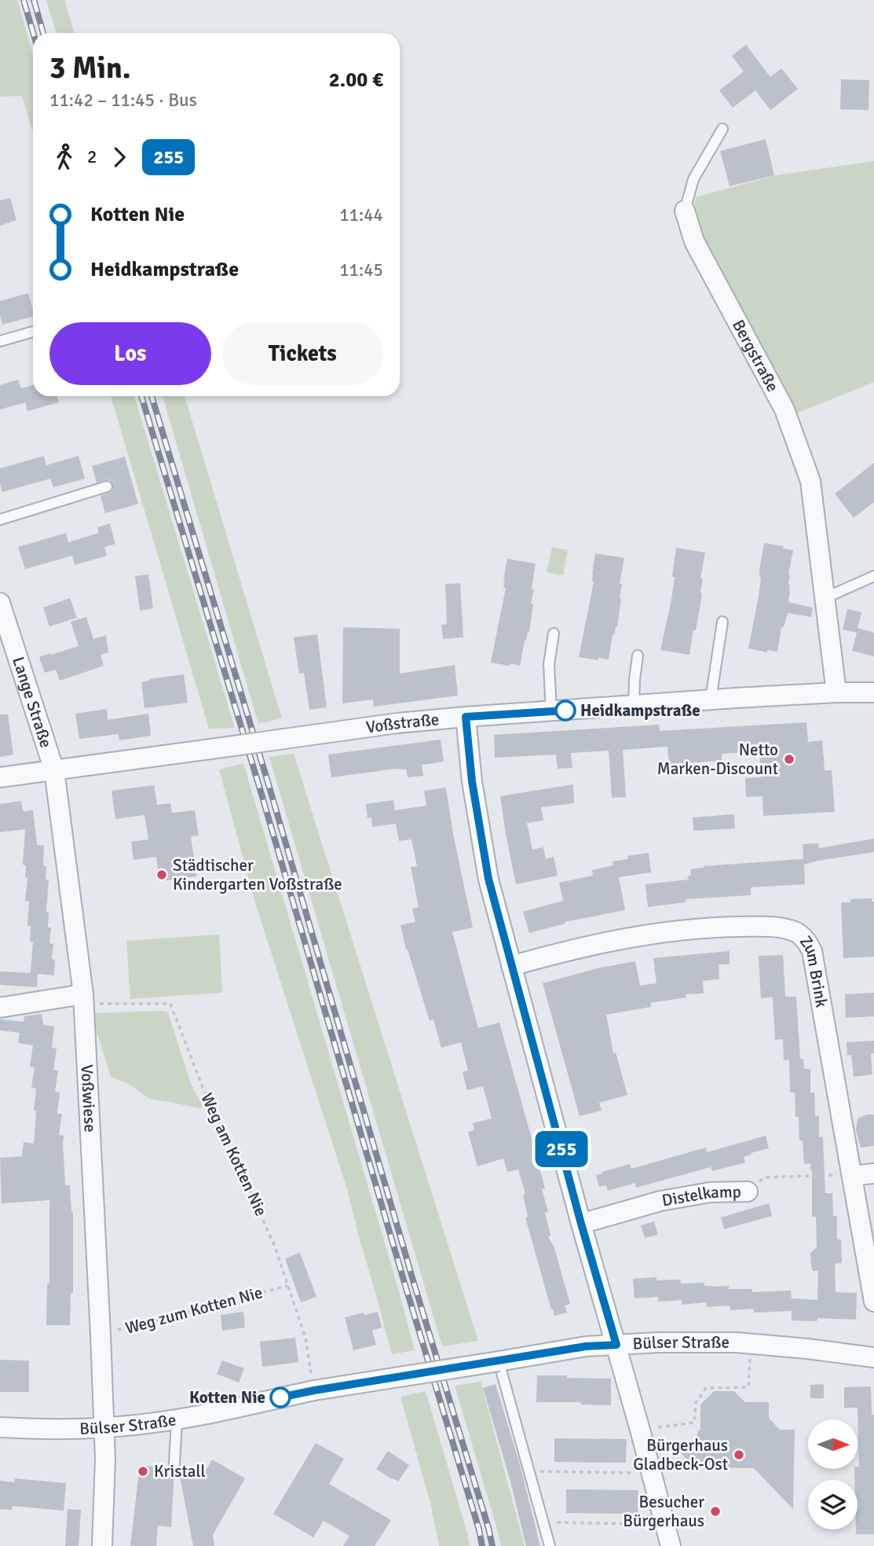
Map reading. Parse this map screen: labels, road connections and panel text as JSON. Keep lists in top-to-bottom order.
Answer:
{
  "streets": {
    "street": [
      "Bergstraße",
      "Lange Straße",
      "Voßstraße",
      "Zum Brink",
      "Voßwiese",
      "Distelkamp",
      "Bülser Straße"
    ],
    "path": ["Weg am Kotten Nie", "Weg zum Kotten Nie"]
  },
  "crossings": [
    ["Bergstraße", "Voßstraße"],
    ["Lange Straße", "Voßstraße"],
    ["Lange Straße", "Voßwiese"],
    ["Voßstraße", "Voßwiese"],
    ["Zum Brink", "Distelkamp"],
    ["Voßwiese", "Weg am Kotten Nie"],
    ["Voßwiese", "Weg zum Kotten Nie"],
    ["Voßwiese", "Bülser Straße"],
    ["Weg am Kotten Nie", "Weg zum Kotten Nie"],
    ["Weg am Kotten Nie", "Bülser Straße"]
  ],
  "places": [
    "Heidkampstraße",
    "Netto Marken-Discount",
    "Städtischer Kindergarten Voßstraße",
    "Kotten Nie",
    "Bürgerhaus Gladbeck-Ost",
    "Kristall",
    "Besucher Bürgerhaus"
  ],
  "lines": ["bus line 255"],
  "north": "right",
  "page": {
    "on_map": "255",
    "heading": ["3 Min.", "11:42 – 11:45 · Bus", "2.00 €"],
    "legs": ["2", "255"],
    "list": [
      {
        "name": "Kotten Nie",
        "value": "11:44"
      },
      {
        "name": "Heidkampstraße",
        "value": "11:45"
      }
    ],
    "buttons": ["Los", "Tickets"]
  }
}
